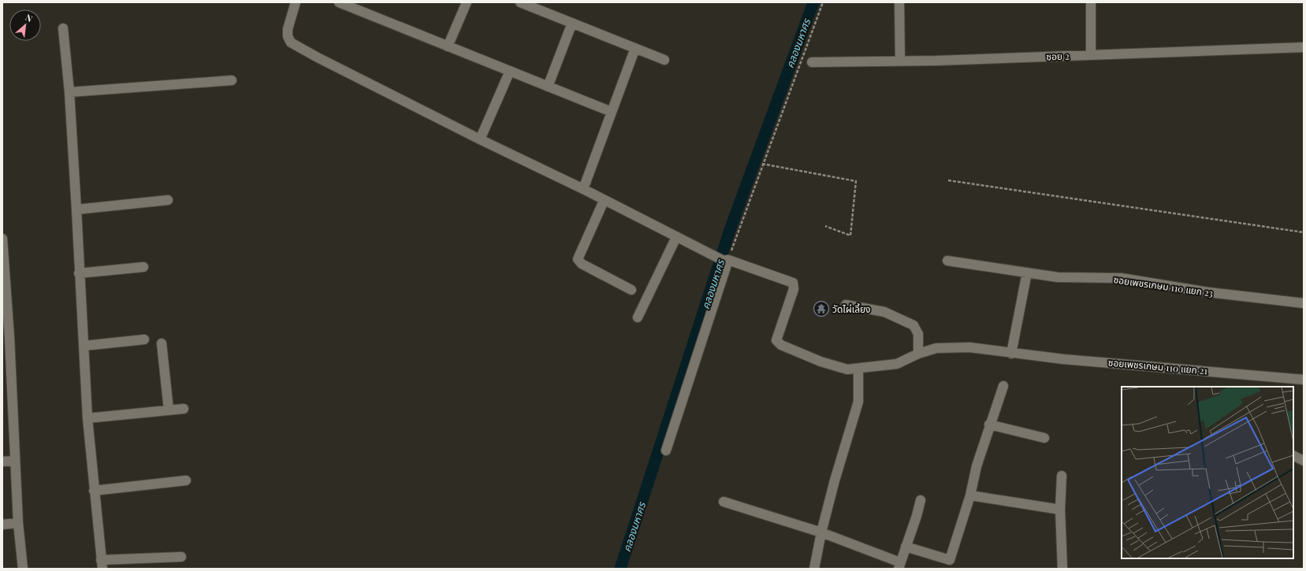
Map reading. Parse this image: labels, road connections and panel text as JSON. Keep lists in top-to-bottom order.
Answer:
{
  "streets": {
    "street": ["ซอย 2", "ซอยเพชรเกษม 110 แยก 23", "ซอยเพชรเกษม 110 แยก 21"]
  },
  "water": ["คลองมหาศร"],
  "places": {
    "temple": ["วัดไผ่เลี้ยง"]
  },
  "north": "top right"
}
